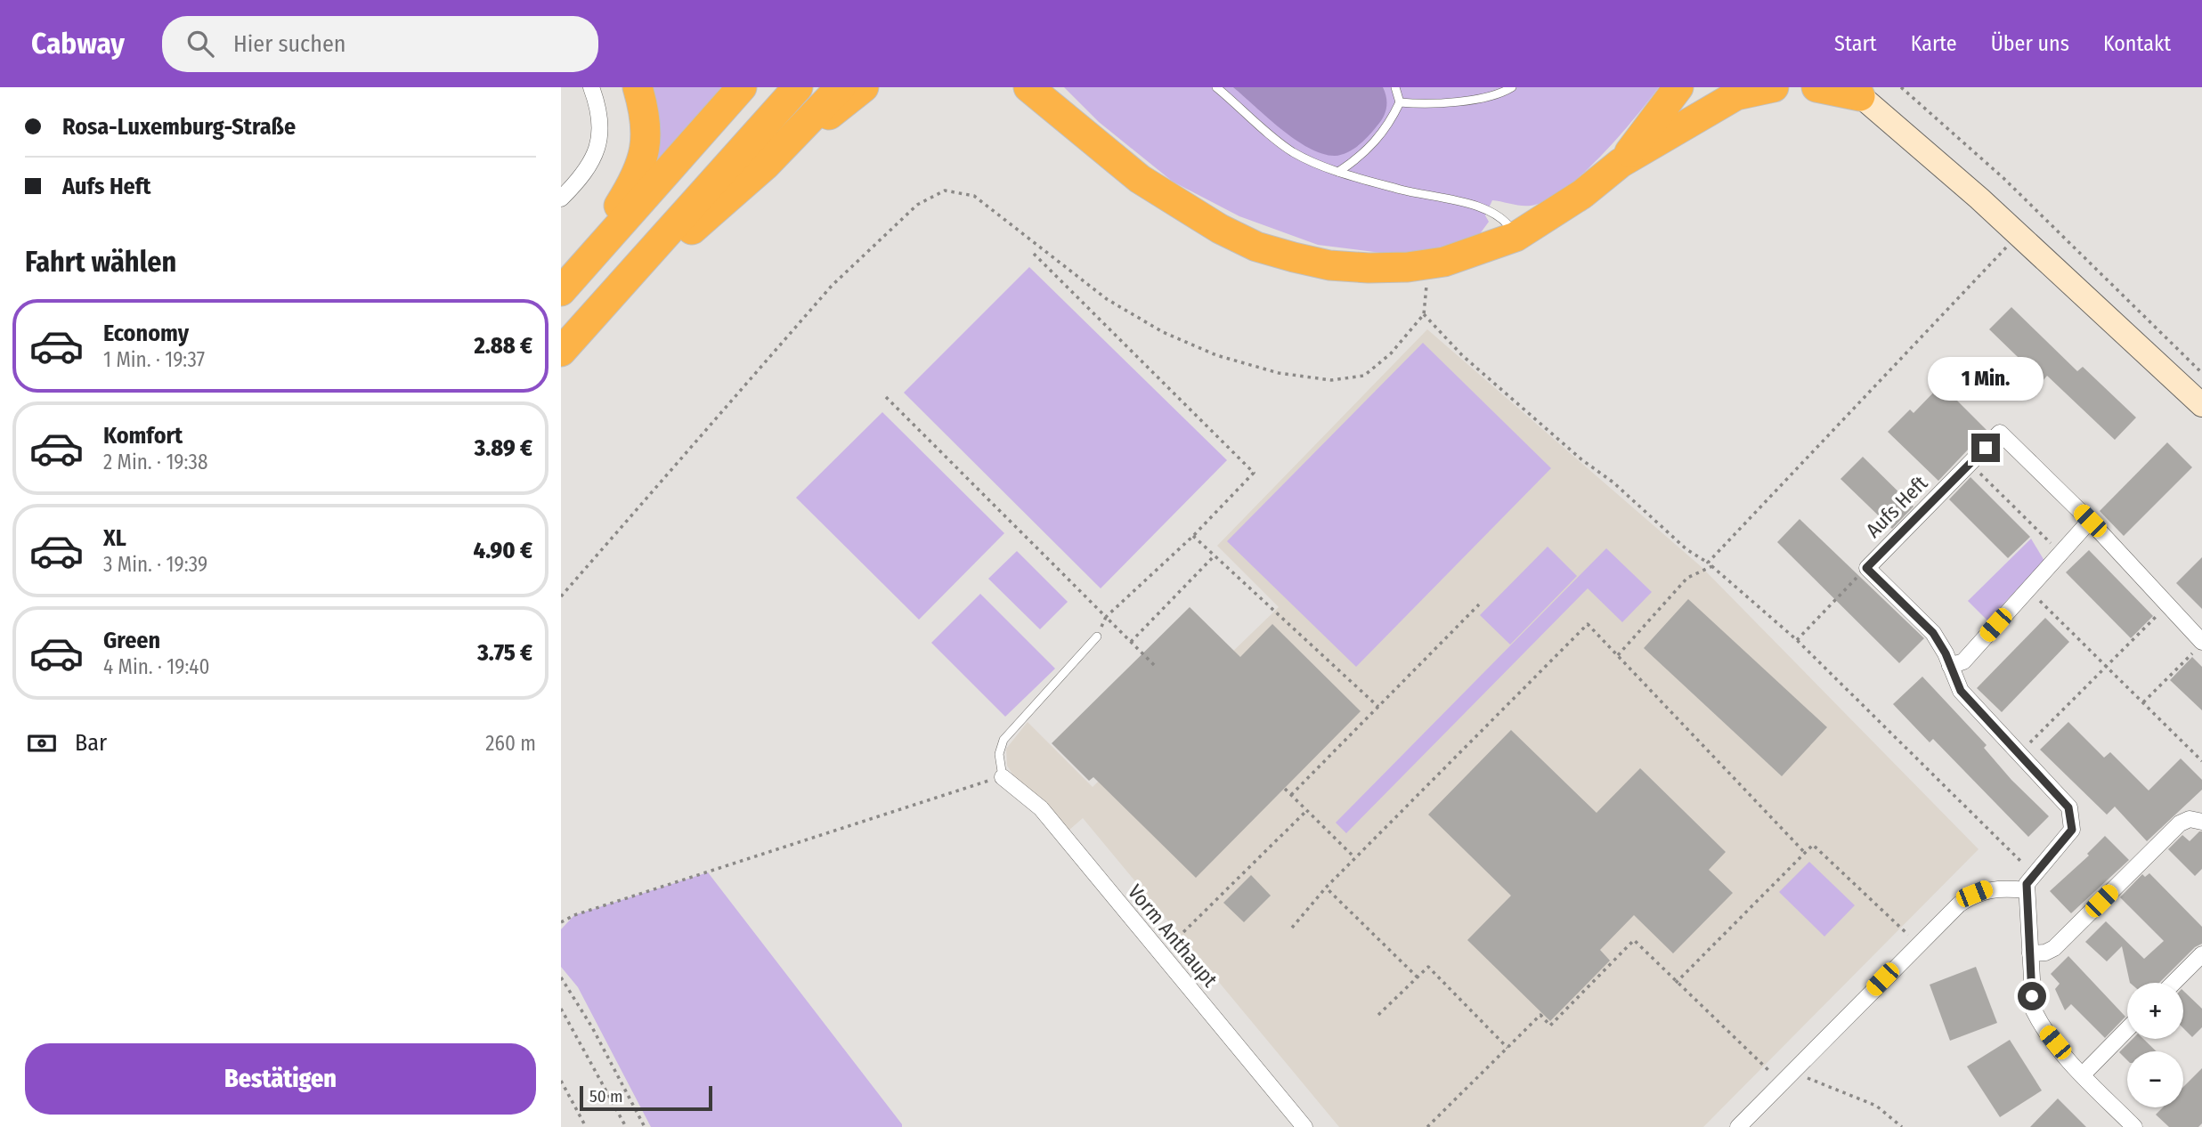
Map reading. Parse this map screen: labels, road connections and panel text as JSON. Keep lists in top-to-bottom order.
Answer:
{
  "streets": {
    "street": ["Aufs Heft", "Vorm Anthaupt"]
  },
  "scale_bar": "50 m",
  "page": {
    "header": "Cabway",
    "search": "Hier suchen",
    "nav": [
      "Start",
      "Karte",
      "Über uns",
      "Kontakt"
    ],
    "banner": ["Rosa-Luxemburg-Straße", "Aufs Heft"],
    "heading": "Fahrt wählen",
    "list": [
      {
        "name": "Economy",
        "note": "1 Min. · 19:37",
        "value": "2.88 €"
      },
      {
        "name": "Komfort",
        "note": "2 Min. · 19:38",
        "value": "3.89 €"
      },
      {
        "name": "XL",
        "note": "3 Min. · 19:39",
        "value": "4.90 €"
      },
      {
        "name": "Green",
        "note": "4 Min. · 19:40",
        "value": "3.75 €"
      }
    ],
    "bubble": "1 Min.",
    "pay": ["Bar", "260 m"],
    "map_buttons": ["+", "−"],
    "buttons": "Bestätigen",
    "scale": "50 m"
  }
}
